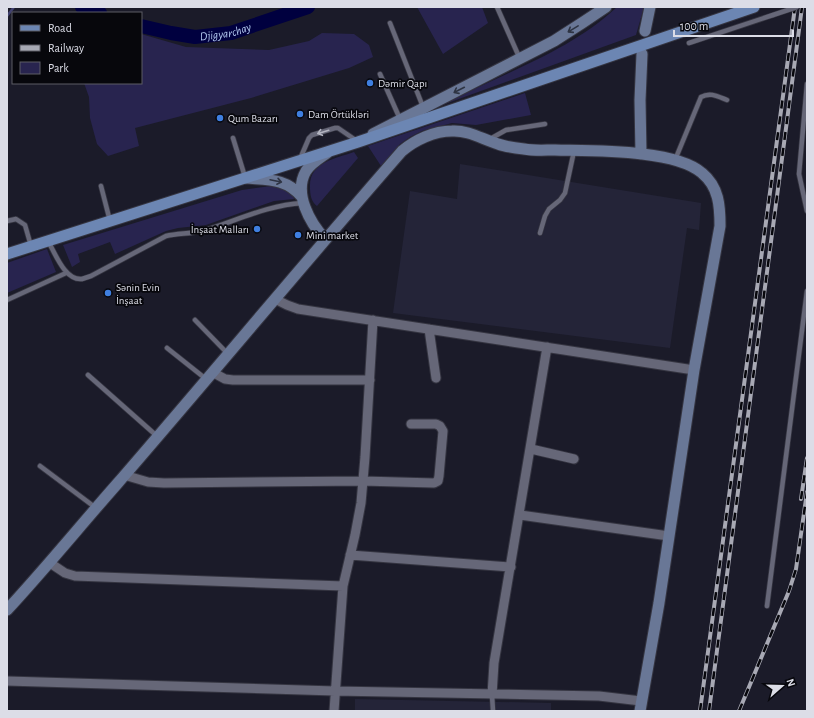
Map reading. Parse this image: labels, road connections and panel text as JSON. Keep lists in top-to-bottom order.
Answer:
{
  "water": ["Djigyarchay"],
  "places": [
    "Dəmir Qapı",
    "Dam Örtükləri",
    "Qum Bazarı",
    "İnşaat Malları",
    "Mini market",
    "Sənin Evin İnşaat"
  ],
  "legend": ["Road", "Railway", "Park"],
  "scale_bar": "100 m",
  "north": "right"
}
